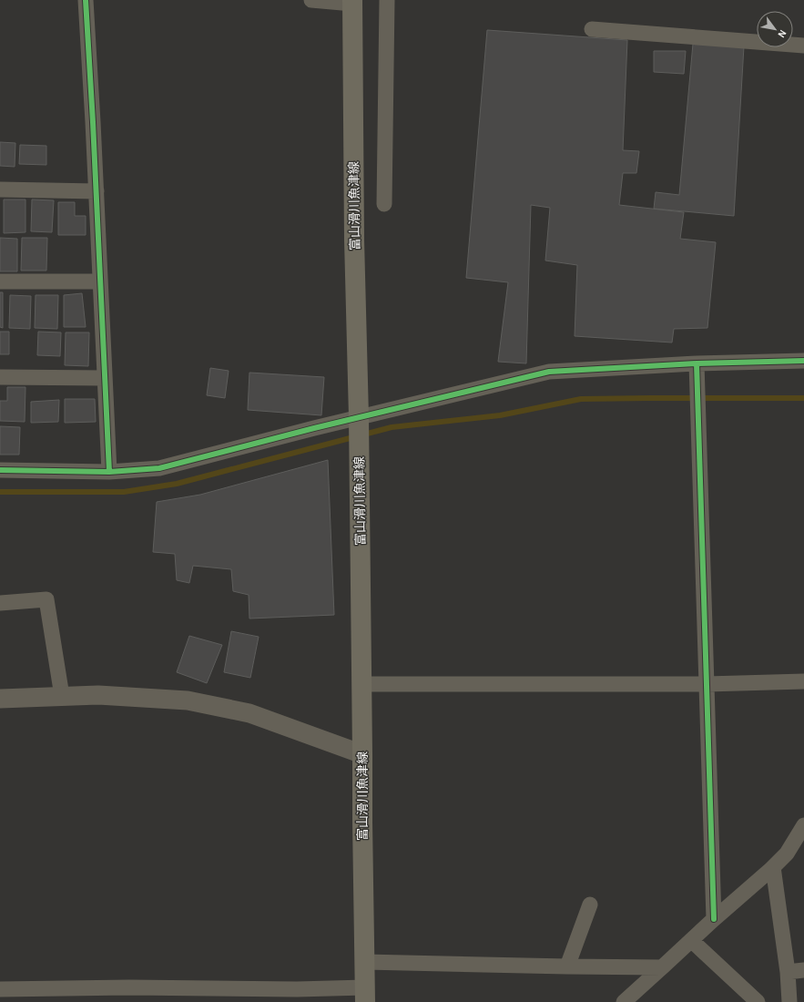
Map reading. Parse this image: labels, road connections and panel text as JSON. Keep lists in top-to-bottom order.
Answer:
{
  "streets": {
    "main road": ["富山滑川魚津線"]
  },
  "north": "bottom right"
}
